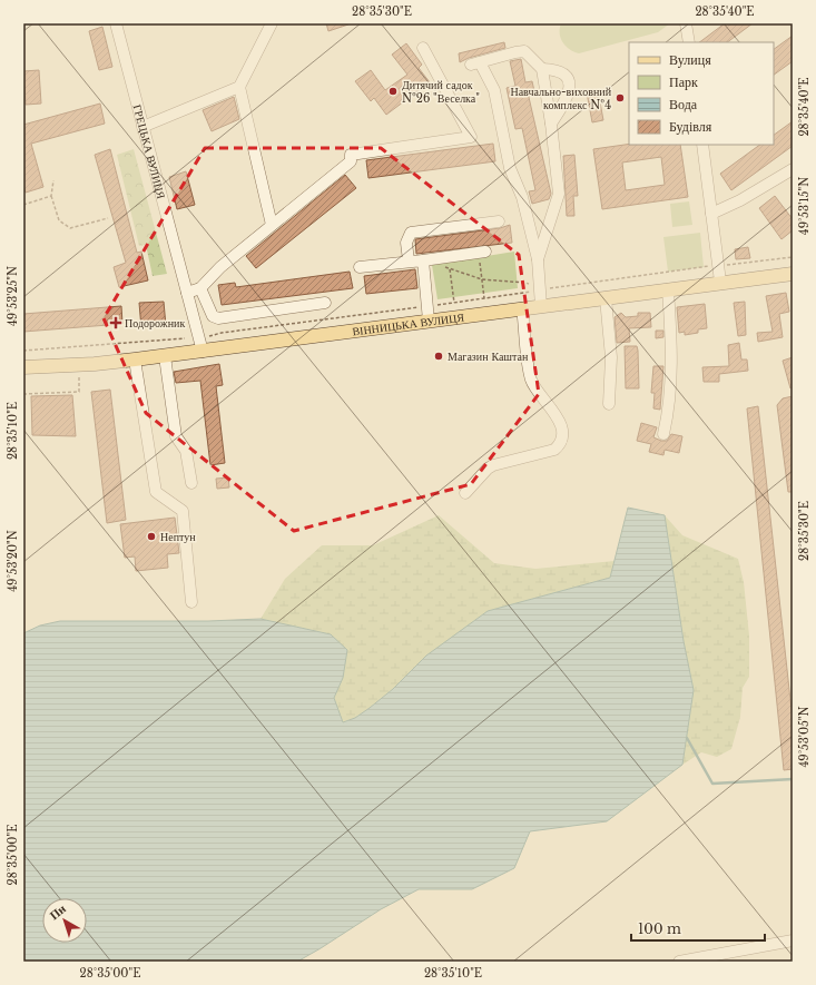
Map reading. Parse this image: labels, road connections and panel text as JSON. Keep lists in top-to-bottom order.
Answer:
{
  "streets": {
    "main road": ["ВІННИЦЬКА ВУЛИЦЯ"],
    "street": ["ГРЕЦЬКА ВУЛИЦЯ"]
  },
  "crossings": [
    ["ГРЕЦЬКА ВУЛИЦЯ", "ВІННИЦЬКА ВУЛИЦЯ"]
  ],
  "places": {
    "other": [
      "Дитячий садок №26 \"Веселка\"",
      "Навчально-виховний комплекс №4",
      "Магазин Каштан",
      "Нептун"
    ],
    "health": ["Подорожник"]
  },
  "legend": [
    "Вулиця",
    "Парк",
    "Вода",
    "Будівля"
  ],
  "scale_bar": "100 m",
  "north": "top left",
  "coordinates": [
    "28°35'30\"E",
    "28°35'40\"E",
    "49°53'15\"N",
    "49°53'25\"N",
    "28°35'10\"E",
    "49°53'20\"N",
    "49°53'05\"N",
    "28°35'00\"E"
  ]
}
